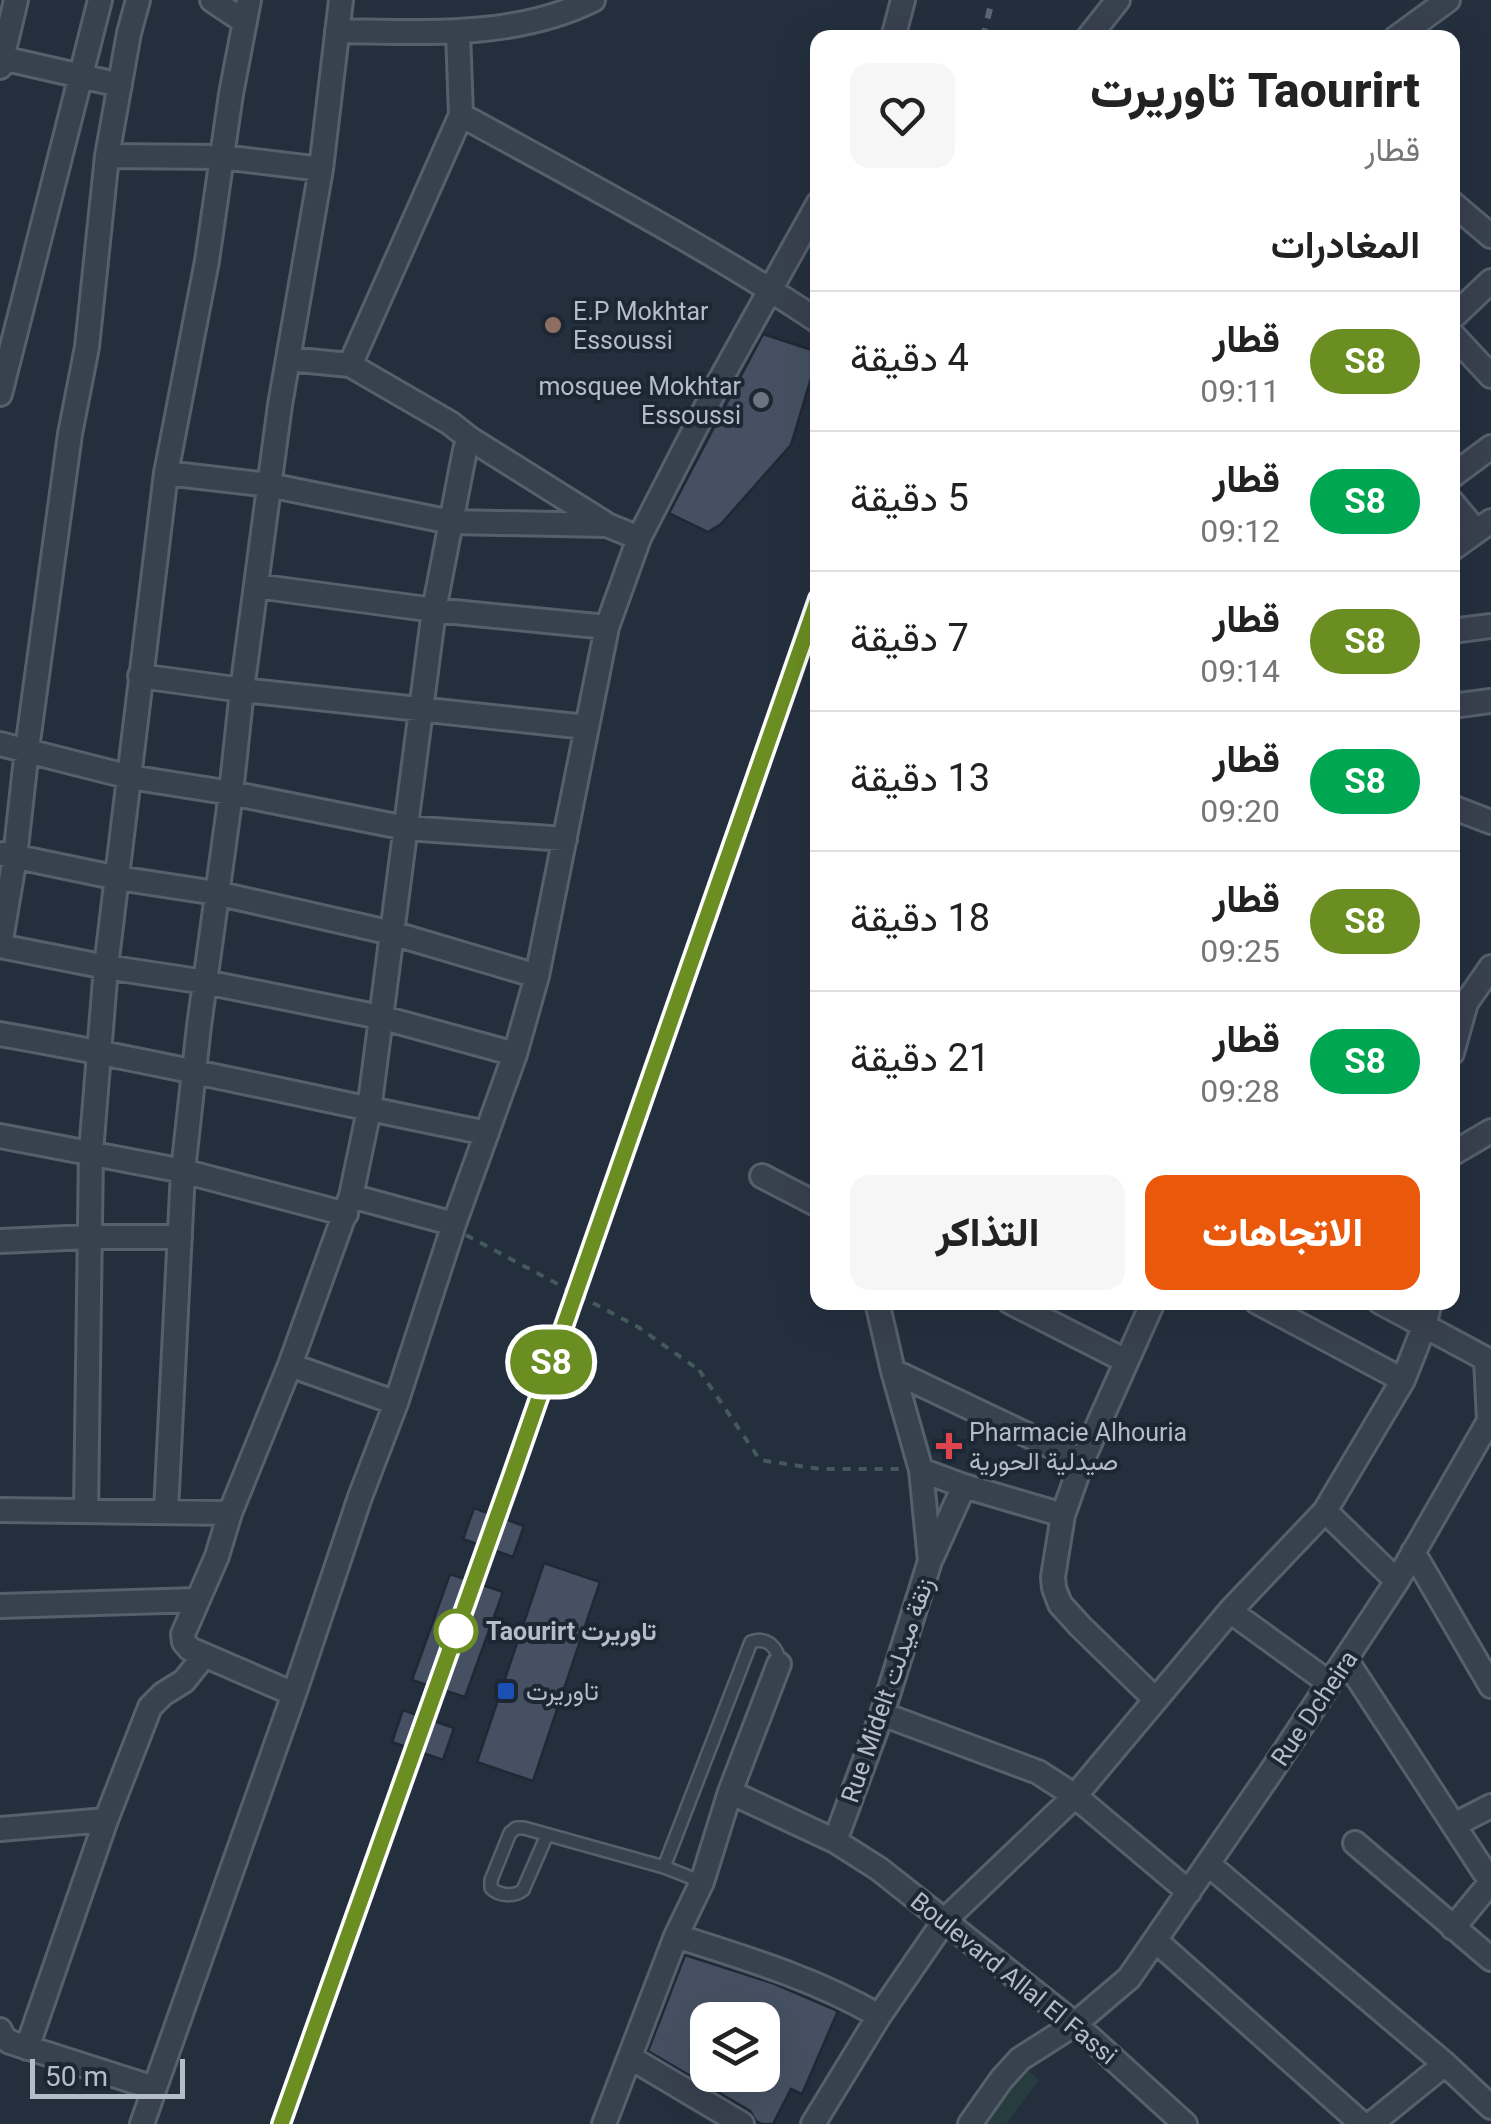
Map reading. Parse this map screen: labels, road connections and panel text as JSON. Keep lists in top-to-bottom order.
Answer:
{
  "streets": {
    "street": ["Rue Midelt زنقة ميدلت", "Rue Dcheira", "Boulevard Allal El Fassi"]
  },
  "crossings": [
    ["Rue Midelt زنقة ميدلت", "Boulevard Allal El Fassi"],
    ["Rue Dcheira", "Boulevard Allal El Fassi"]
  ],
  "places": {
    "other": ["E.P Mokhtar Essoussi", "mosquee Mokhtar Essoussi", "Taourirt تاوريرت"],
    "health": ["Pharmacie Alhouria صيدلية الحورية"],
    "transit": ["تاوريرت"]
  },
  "scale_bar": "50 m",
  "page": {
    "on_map": "S8",
    "heading": [
      ["Taourirt تاوريرت", "قطار"],
      "المغادرات"
    ],
    "list": [
      {
        "mark": "S8",
        "name": "قطار",
        "note": "09:11",
        "value": "4 دقيقة"
      },
      {
        "mark": "S8",
        "name": "قطار",
        "note": "09:12",
        "value": "5 دقيقة"
      },
      {
        "mark": "S8",
        "name": "قطار",
        "note": "09:14",
        "value": "7 دقيقة"
      },
      {
        "mark": "S8",
        "name": "قطار",
        "note": "09:20",
        "value": "13 دقيقة"
      },
      {
        "mark": "S8",
        "name": "قطار",
        "note": "09:25",
        "value": "18 دقيقة"
      },
      {
        "mark": "S8",
        "name": "قطار",
        "note": "09:28",
        "value": "21 دقيقة"
      }
    ],
    "buttons": ["الاتجاهات", "التذاكر"],
    "scale": "50 m"
  }
}
